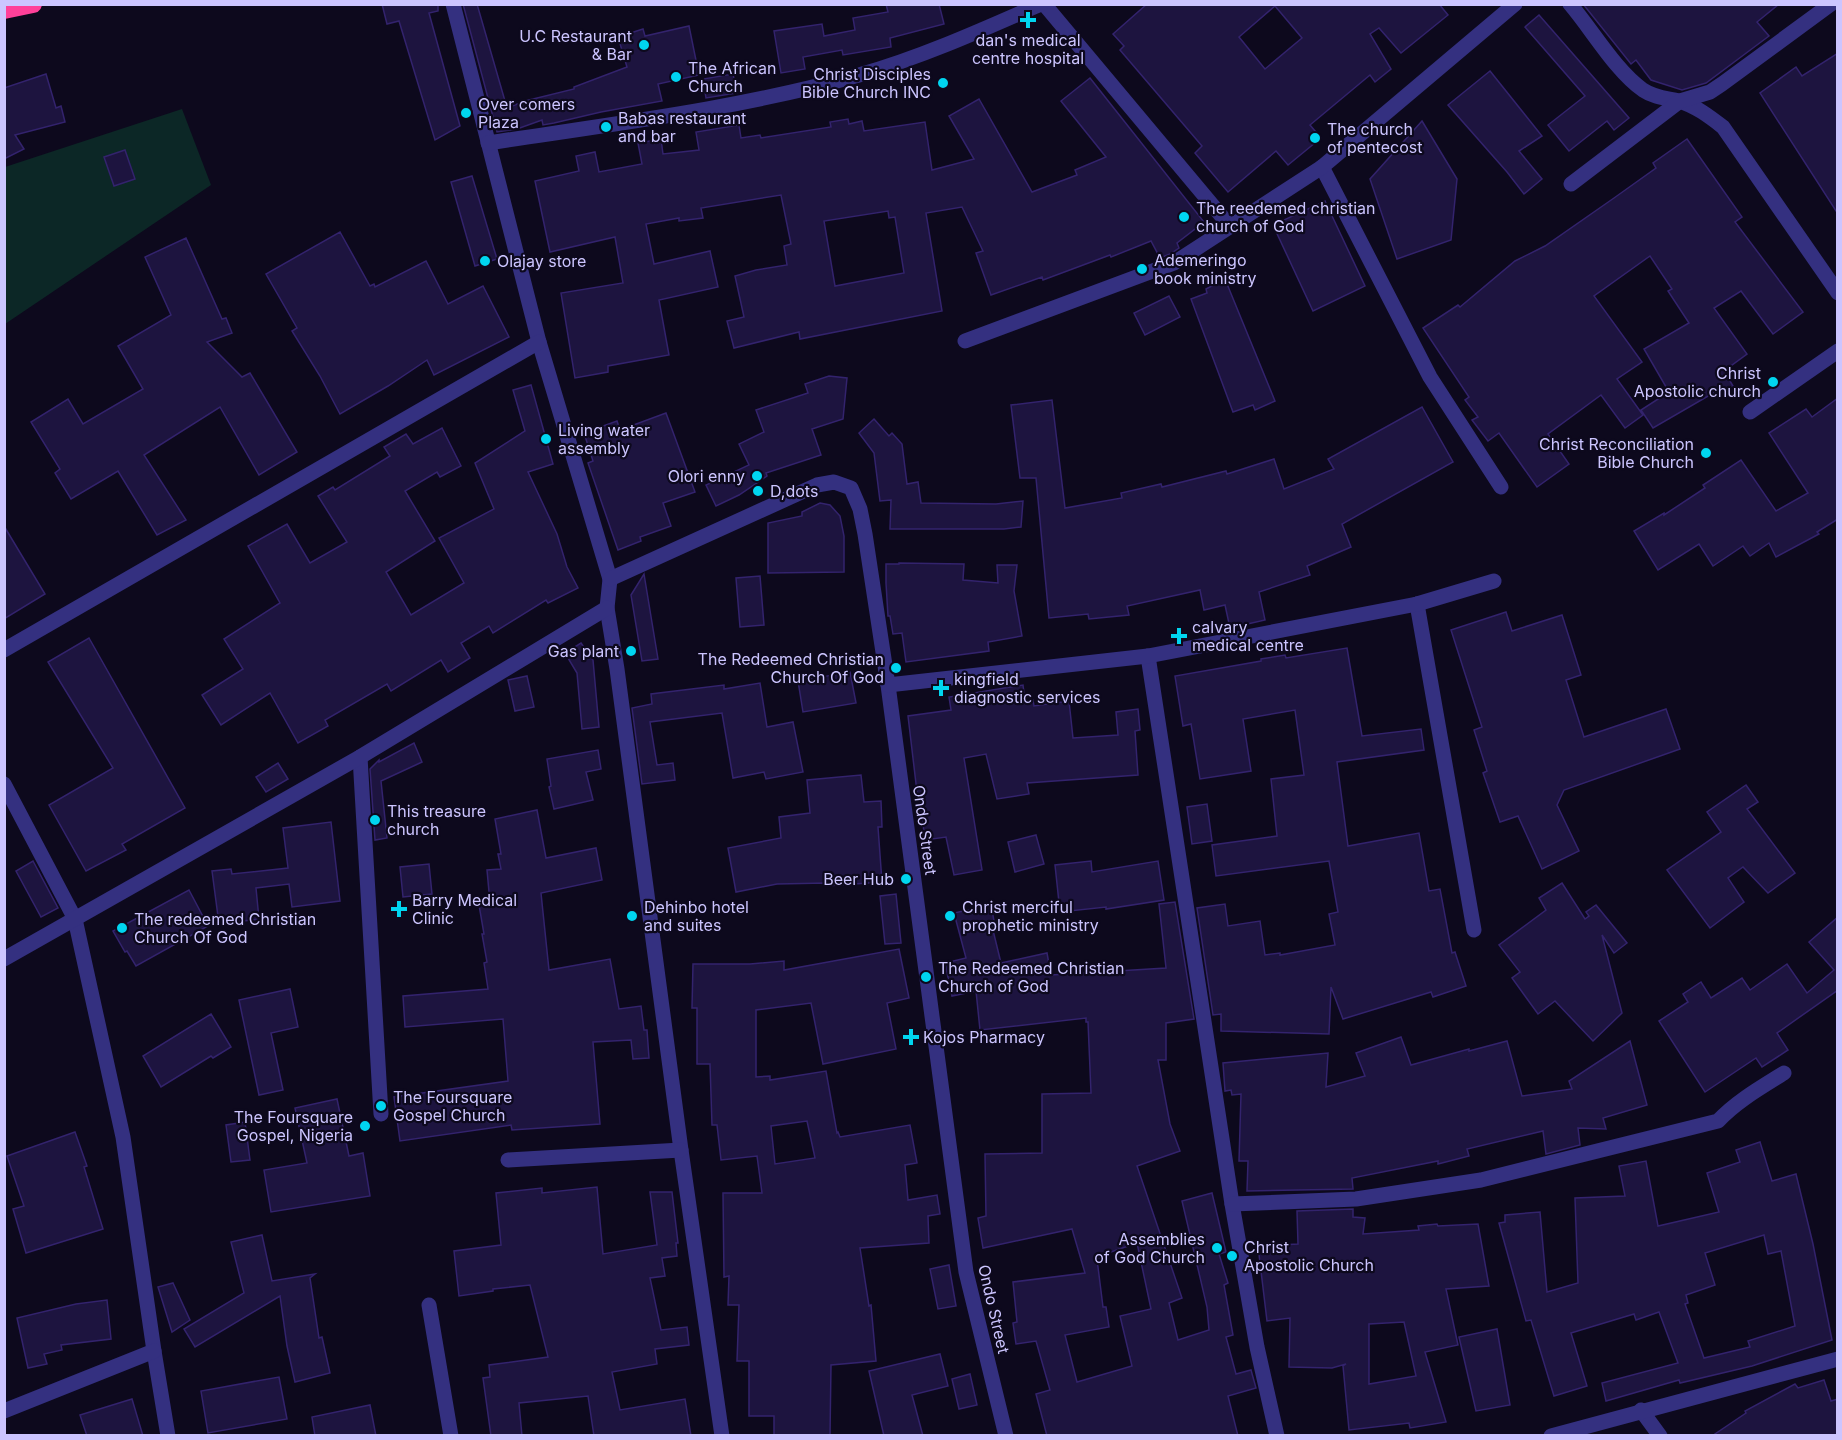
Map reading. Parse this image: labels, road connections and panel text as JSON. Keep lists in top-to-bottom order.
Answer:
{
  "streets": {
    "street": ["Ondo Street"]
  },
  "places": {
    "health": [
      "dan's medical centre hospital",
      "calvary medical centre",
      "kingfield diagnostic services",
      "Barry Medical Clinic",
      "Kojos Pharmacy"
    ],
    "other": [
      "U.C Restaurant & Bar",
      "The African Church",
      "Christ Disciples Bible Church INC",
      "Over comers Plaza",
      "Babas restaurant and bar",
      "The church of pentecost",
      "The reedemed christian church of God",
      "Olajay store",
      "Ademeringo book ministry",
      "Christ Apostolic church",
      "Living water assembly",
      "Christ Reconciliation Bible Church",
      "Olori enny",
      "D,dots",
      "Gas plant",
      "The Redeemed Christian Church Of God",
      "This treasure church",
      "Beer Hub",
      "Dehinbo hotel and suites",
      "Christ merciful prophetic ministry",
      "The redeemed Christian Church Of God",
      "The Redeemed Christian Church of God",
      "The Foursquare Gospel Church",
      "The Foursquare Gospel, Nigeria",
      "Assemblies of God Church",
      "Christ Apostolic Church"
    ]
  }
}
